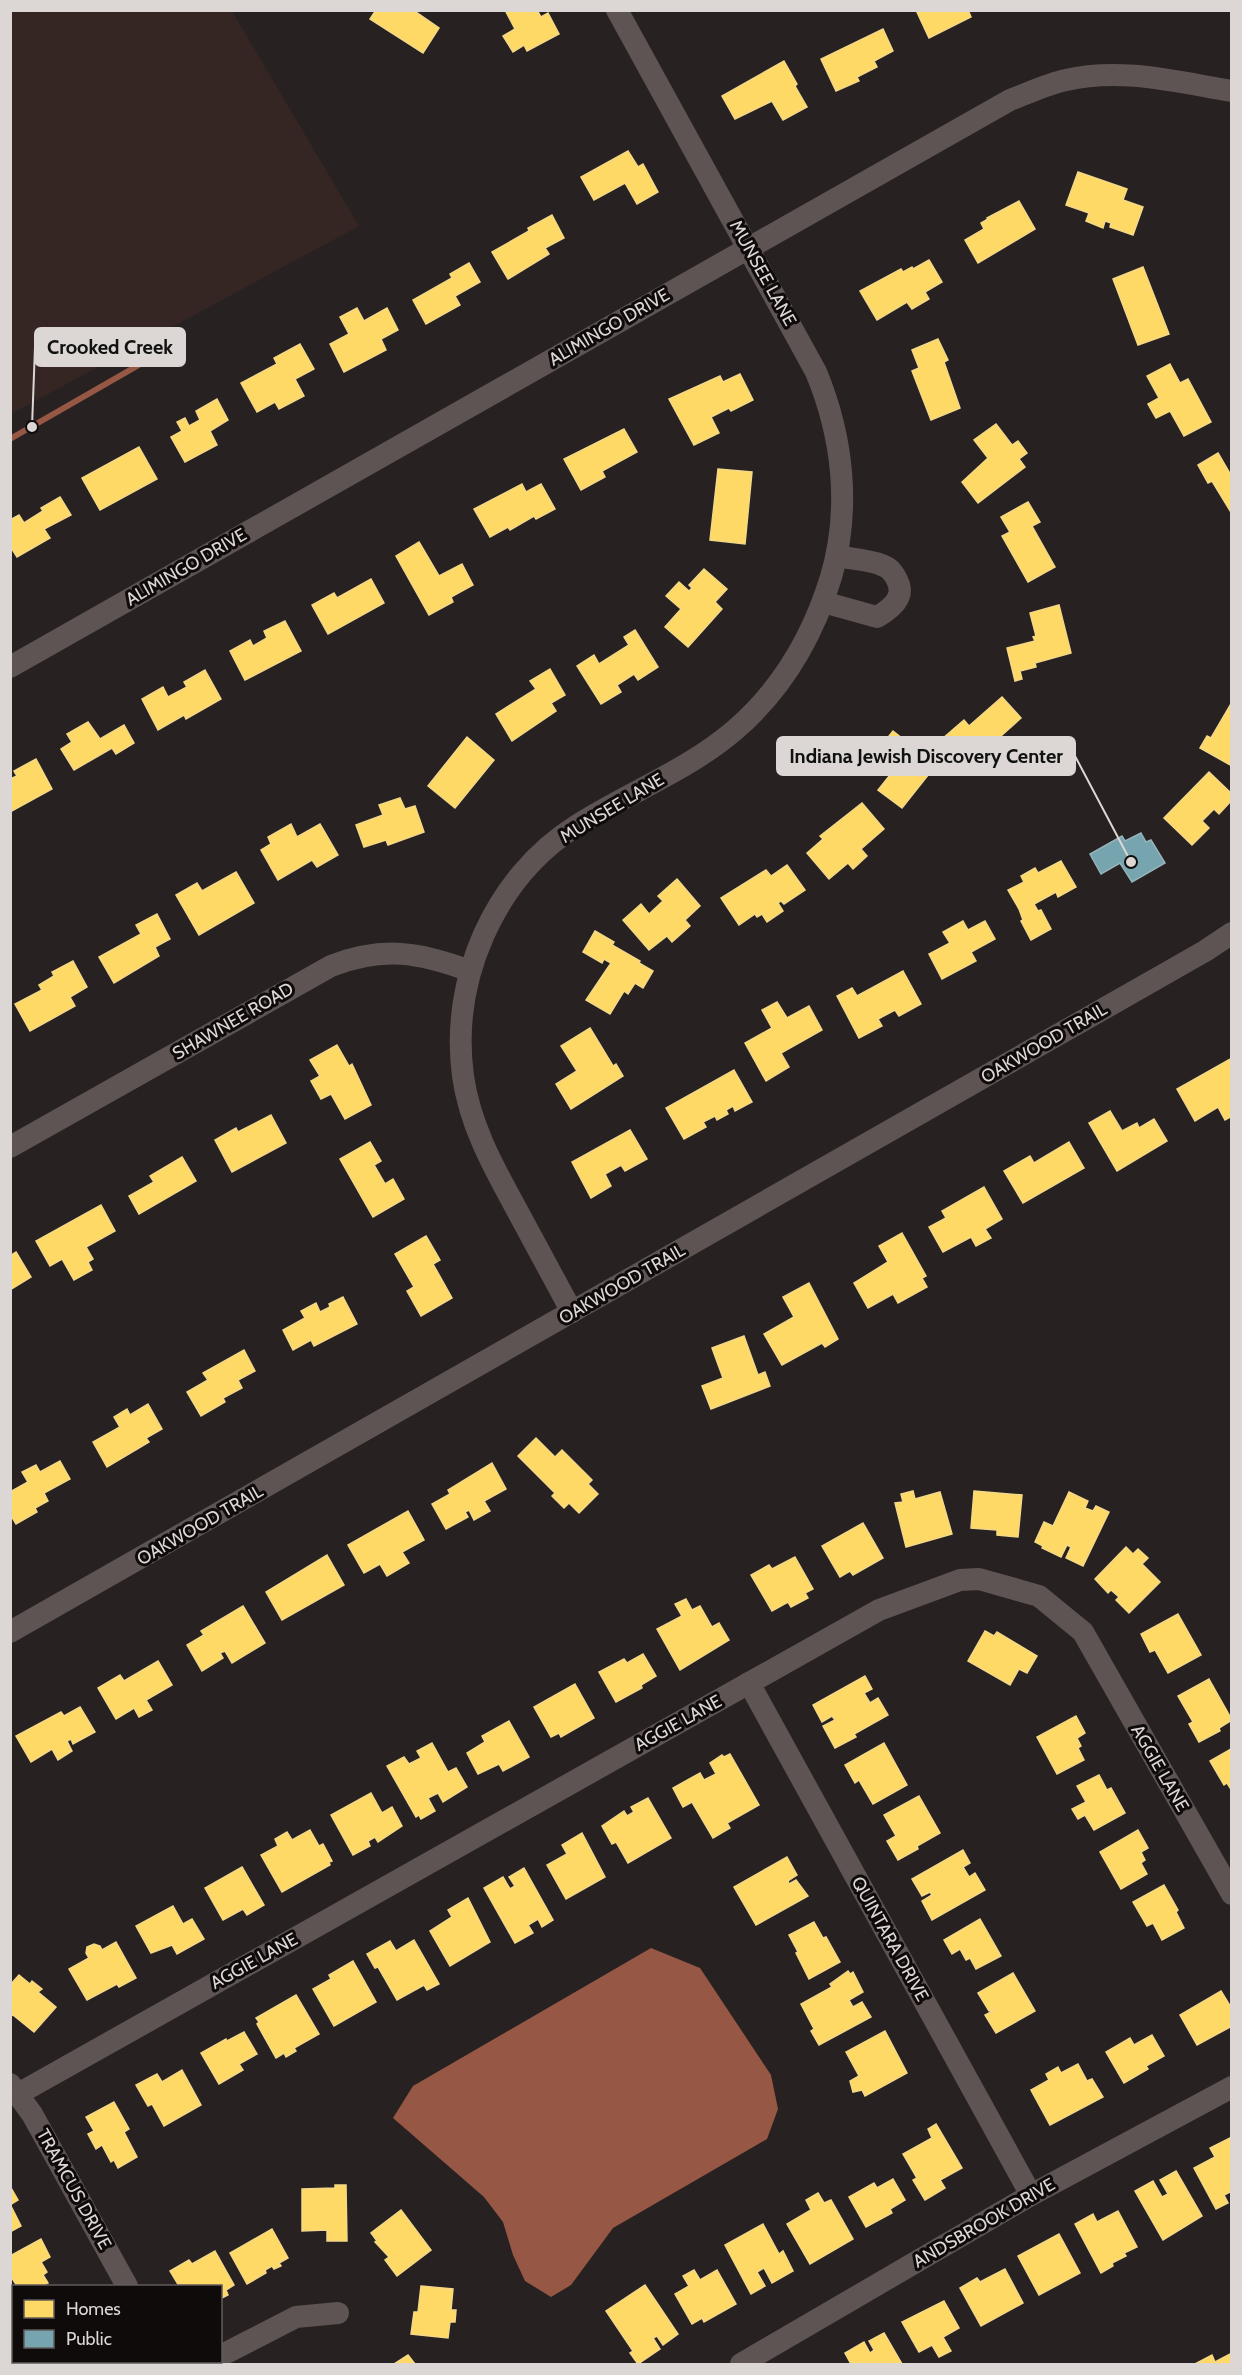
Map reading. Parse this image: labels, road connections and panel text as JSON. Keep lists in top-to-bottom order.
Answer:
{
  "streets": {
    "street": [
      "MUNSEE LANE",
      "ALIMINGO DRIVE",
      "SHAWNEE ROAD",
      "OAKWOOD TRAIL",
      "AGGIE LANE",
      "QUINTARA DRIVE",
      "TRAMCUS DRIVE",
      "ANDSBROOK DRIVE"
    ]
  },
  "crossings": [
    ["MUNSEE LANE", "ALIMINGO DRIVE"],
    ["MUNSEE LANE", "SHAWNEE ROAD"],
    ["MUNSEE LANE", "OAKWOOD TRAIL"],
    ["AGGIE LANE", "QUINTARA DRIVE"],
    ["AGGIE LANE", "TRAMCUS DRIVE"],
    ["QUINTARA DRIVE", "ANDSBROOK DRIVE"]
  ],
  "places": ["Crooked Creek", "Indiana Jewish Discovery Center"],
  "legend": ["Homes", "Public"]
}
